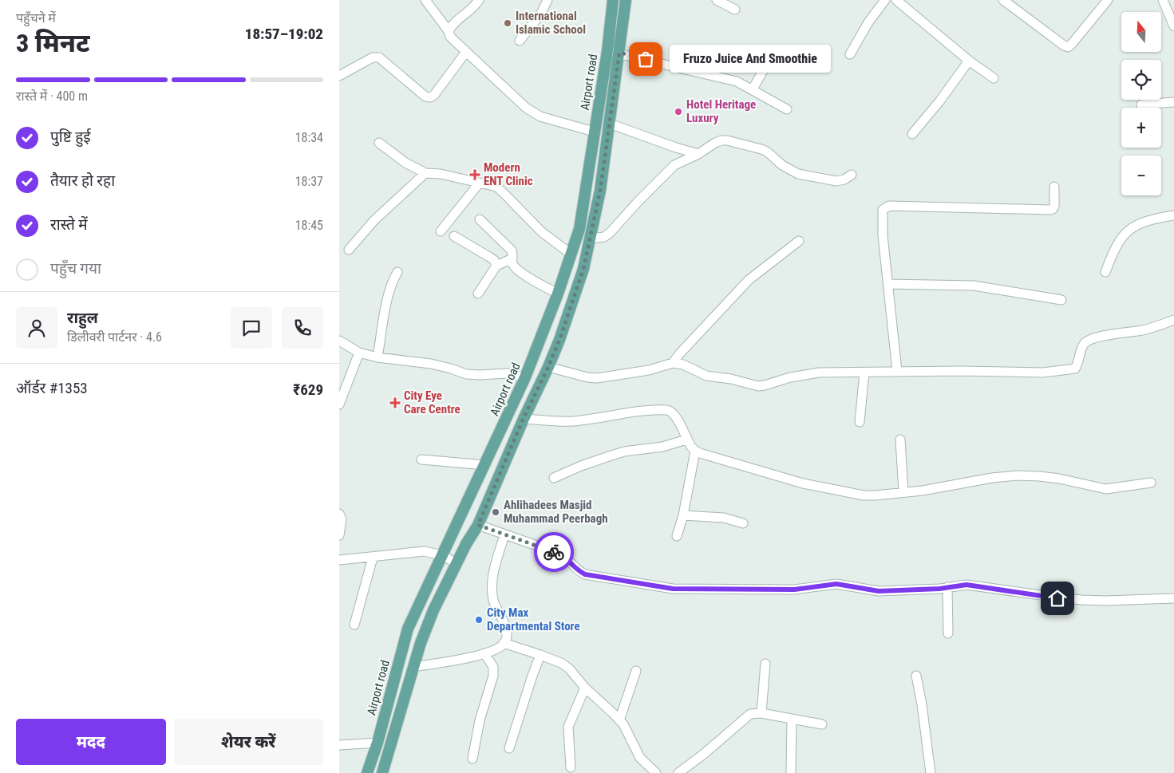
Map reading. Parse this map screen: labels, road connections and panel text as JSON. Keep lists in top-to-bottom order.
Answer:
{
  "streets": {
    "main road": ["Airport road"]
  },
  "places": {
    "other": [
      "International Islamic School",
      "Fruzo Juice And Smoothie",
      "Hotel Heritage Luxury",
      "Ahlihadees Masjid Muhammad Peerbagh",
      "City Max Departmental Store"
    ],
    "health": ["Modern ENT Clinic", "City Eye Care Centre"]
  },
  "north": "top",
  "page": {
    "heading": ["3 मिनट", "पहुँचने में", "18:57–19:02"],
    "panel": [
      "राहुल",
      "डिलीवरी पार्टनर · 4.6",
      "ऑर्डर #1353",
      "₹629"
    ],
    "map_buttons": ["+", "−"],
    "bubble": "Fruzo Juice And Smoothie",
    "bar": "रास्ते में · 400 m",
    "list": [
      ["पुष्टि हुई", "18:34"],
      ["तैयार हो रहा", "18:37"],
      ["रास्ते में", "18:45"],
      "पहुँच गया"
    ],
    "buttons": ["मदद", "शेयर करें"]
  }
}
